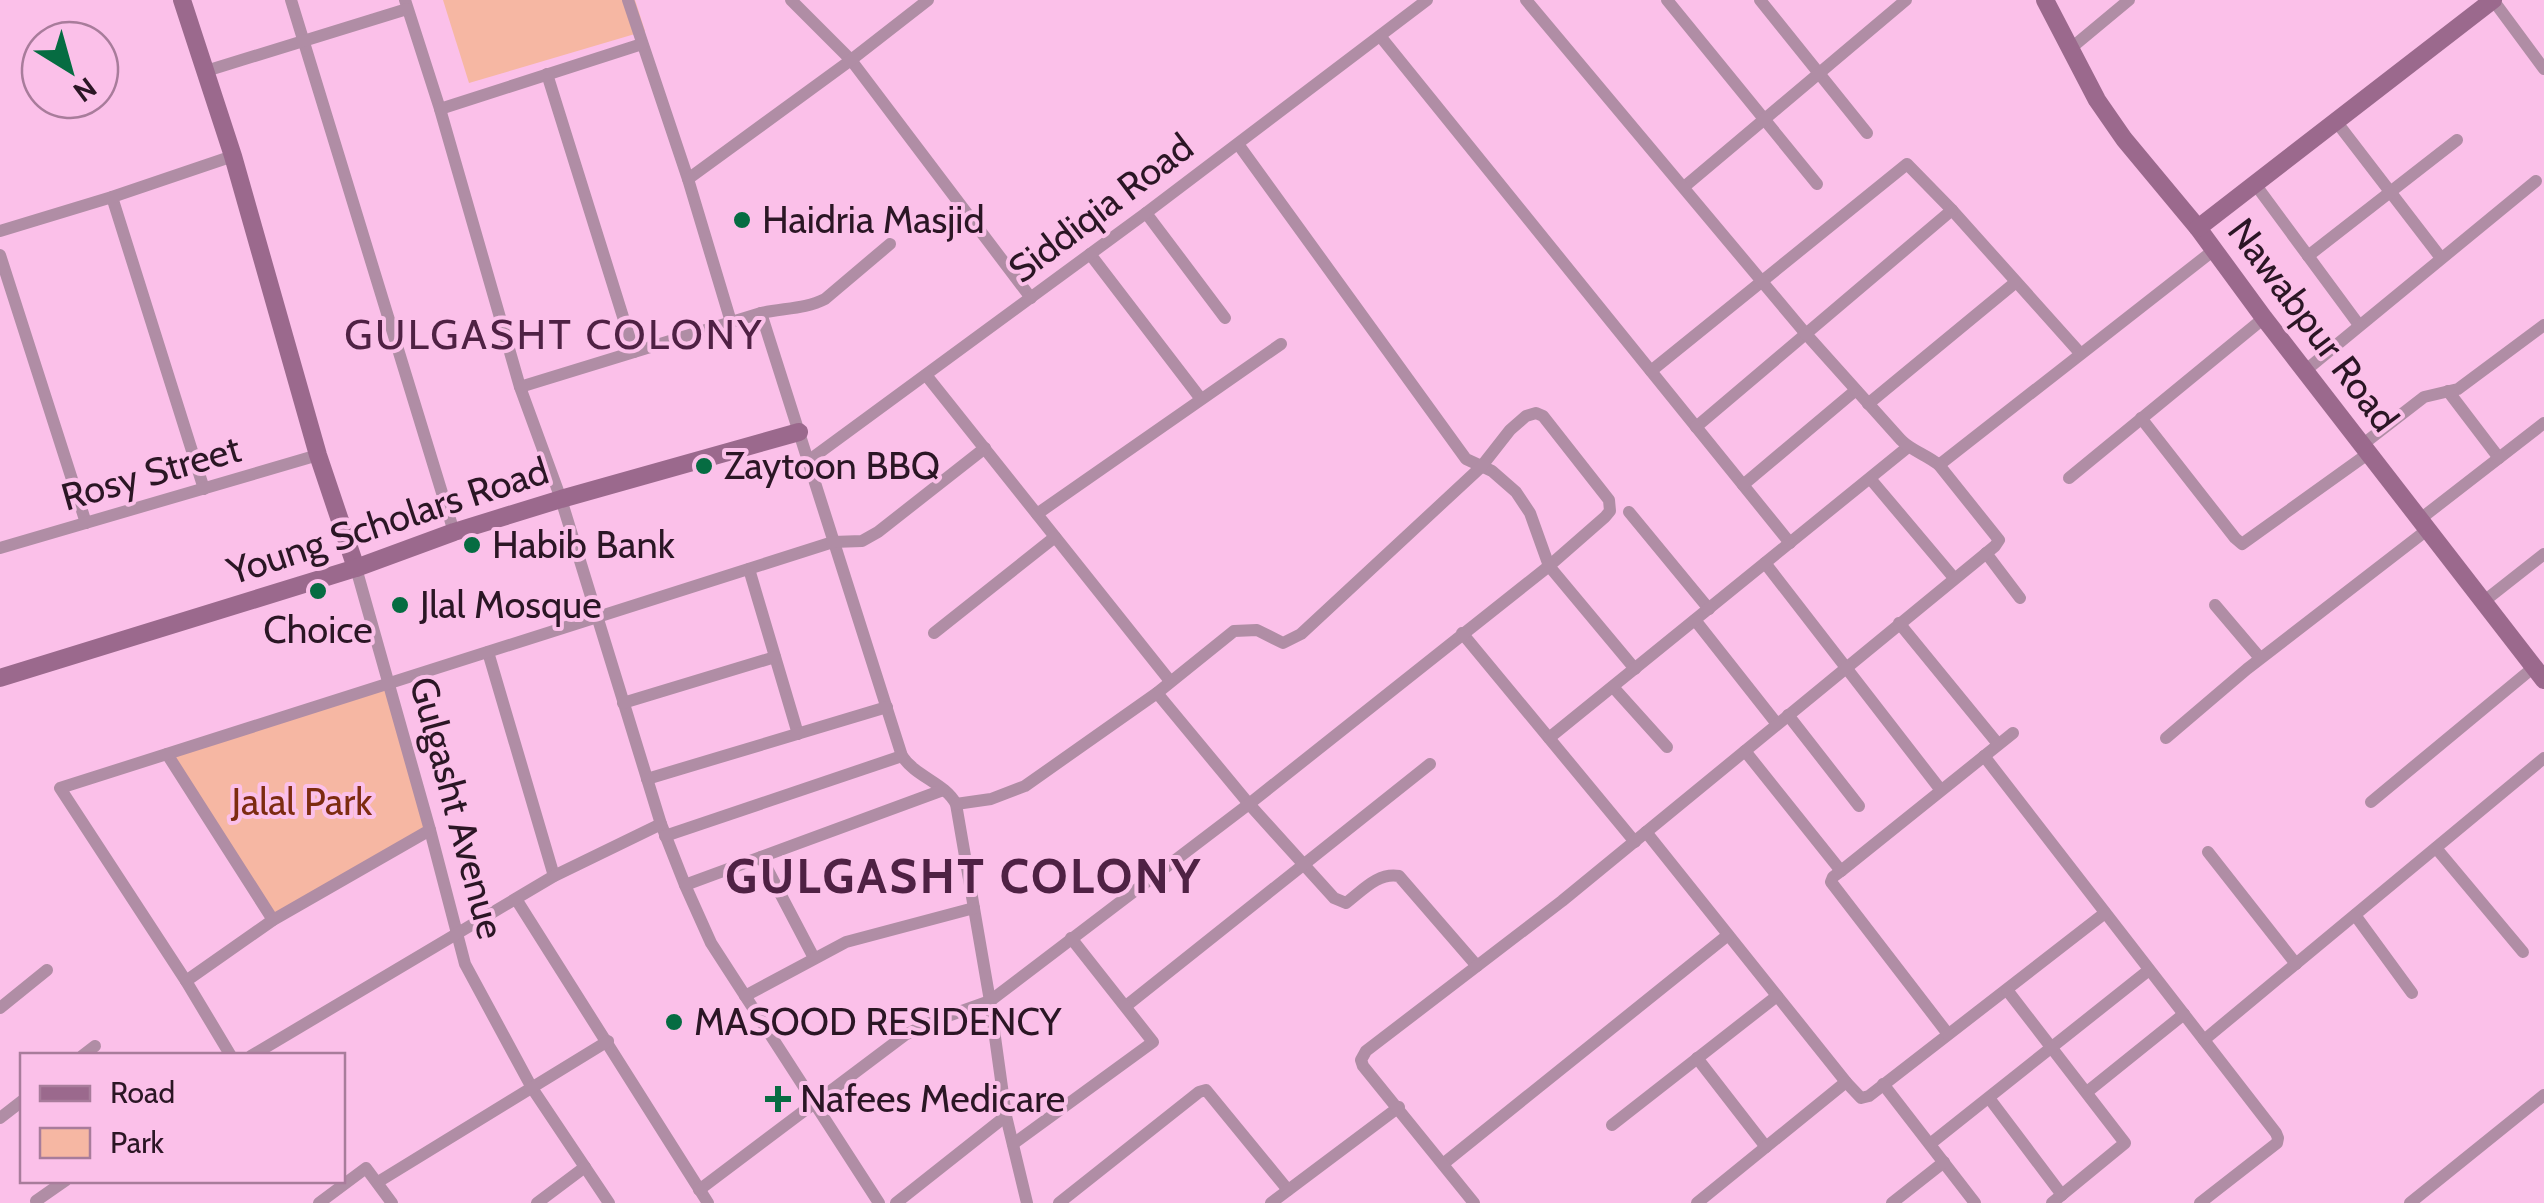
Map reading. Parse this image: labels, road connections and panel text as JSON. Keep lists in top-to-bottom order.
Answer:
{
  "streets": {
    "street": [
      "Siddiqia Road",
      "Nawabpur Road",
      "Rosy Street",
      "Young Scholars Road",
      "Gulgasht Avenue"
    ]
  },
  "crossings": [
    ["Rosy Street", "Gulgasht Avenue"],
    ["Young Scholars Road", "Gulgasht Avenue"]
  ],
  "districts": ["GULGASHT COLONY", "GULGASHT COLONY"],
  "parks": ["Jalal Park"],
  "places": {
    "other": [
      "Haidria Masjid",
      "Zaytoon BBQ",
      "Habib Bank",
      "Choice",
      "Jlal Mosque",
      "MASOOD RESIDENCY"
    ],
    "health": ["Nafees Medicare"]
  },
  "legend": ["Road", "Park"],
  "north": "bottom right"
}
